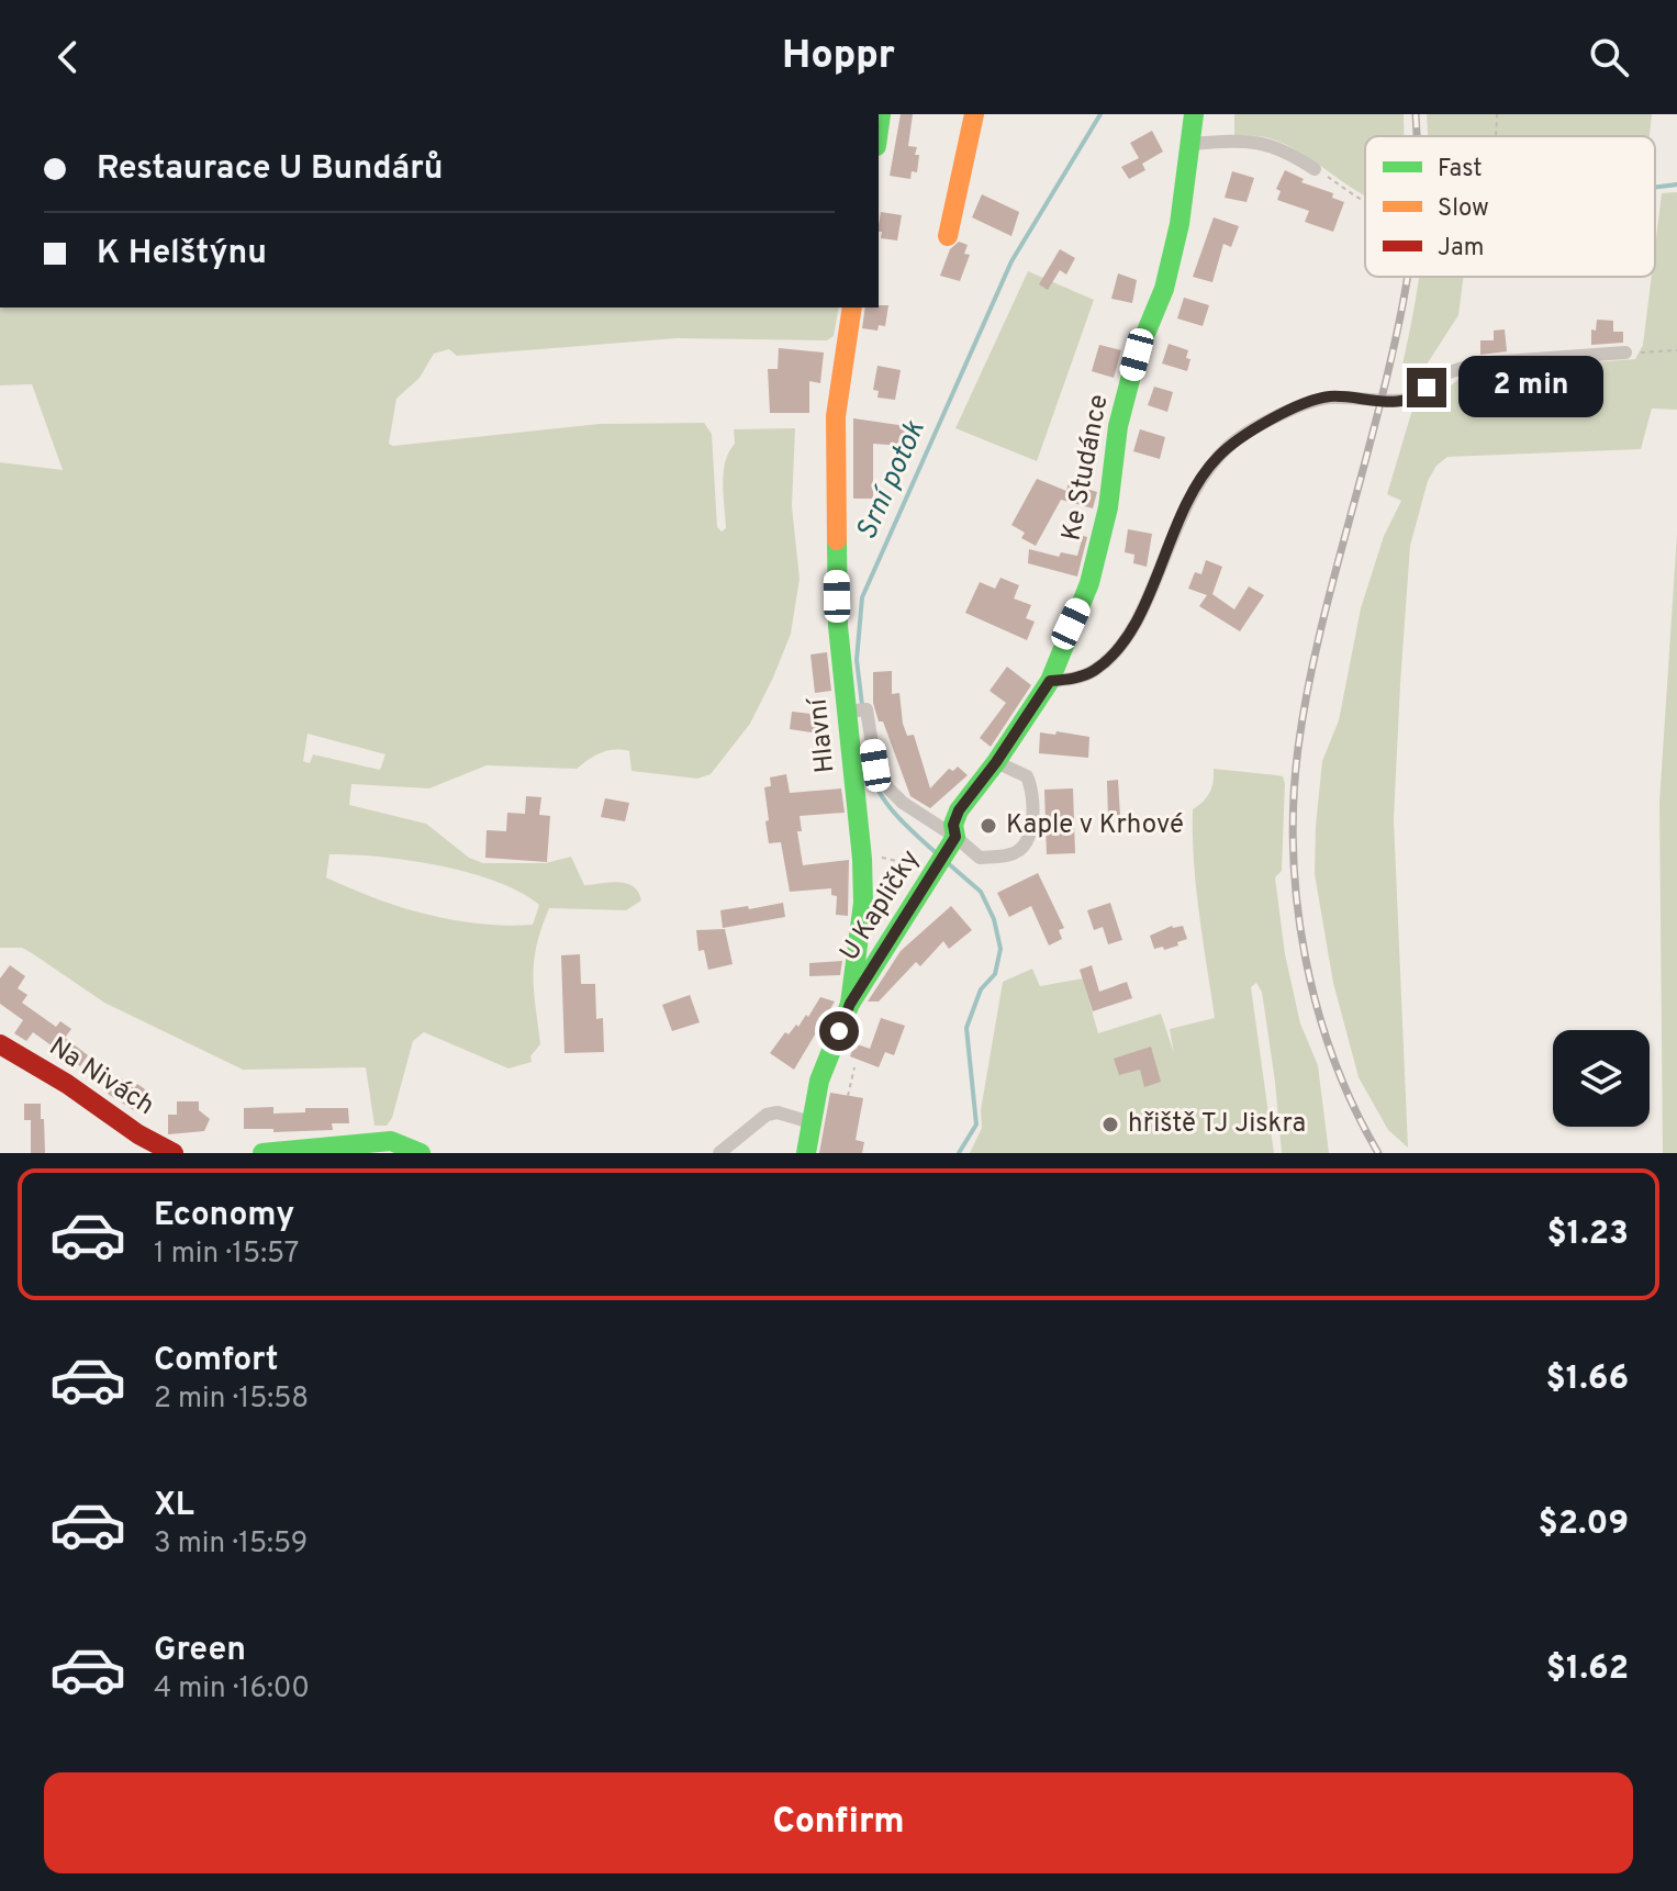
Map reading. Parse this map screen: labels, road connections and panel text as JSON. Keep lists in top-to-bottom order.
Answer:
{
  "streets": {
    "street": [
      "Ke Studánce",
      "Hlavní",
      "U Kapličky",
      "Na Nivách"
    ]
  },
  "crossings": [
    ["Ke Studánce", "U Kapličky"],
    ["Hlavní", "U Kapličky"]
  ],
  "water": ["Srní potok"],
  "places": ["Kaple v Krhové", "hřiště TJ Jiskra"],
  "legend": ["Fast", "Slow", "Jam"],
  "page": {
    "header": "Hoppr",
    "banner": ["Restaurace U Bundárů", "K Helštýnu"],
    "bubble": "2 min",
    "list": [
      {
        "name": "Economy",
        "note": "1 min · 15:57",
        "value": "$1.23"
      },
      {
        "name": "Comfort",
        "note": "2 min · 15:58",
        "value": "$1.66"
      },
      {
        "name": "XL",
        "note": "3 min · 15:59",
        "value": "$2.09"
      },
      {
        "name": "Green",
        "note": "4 min · 16:00",
        "value": "$1.62"
      }
    ],
    "buttons": "Confirm"
  }
}
